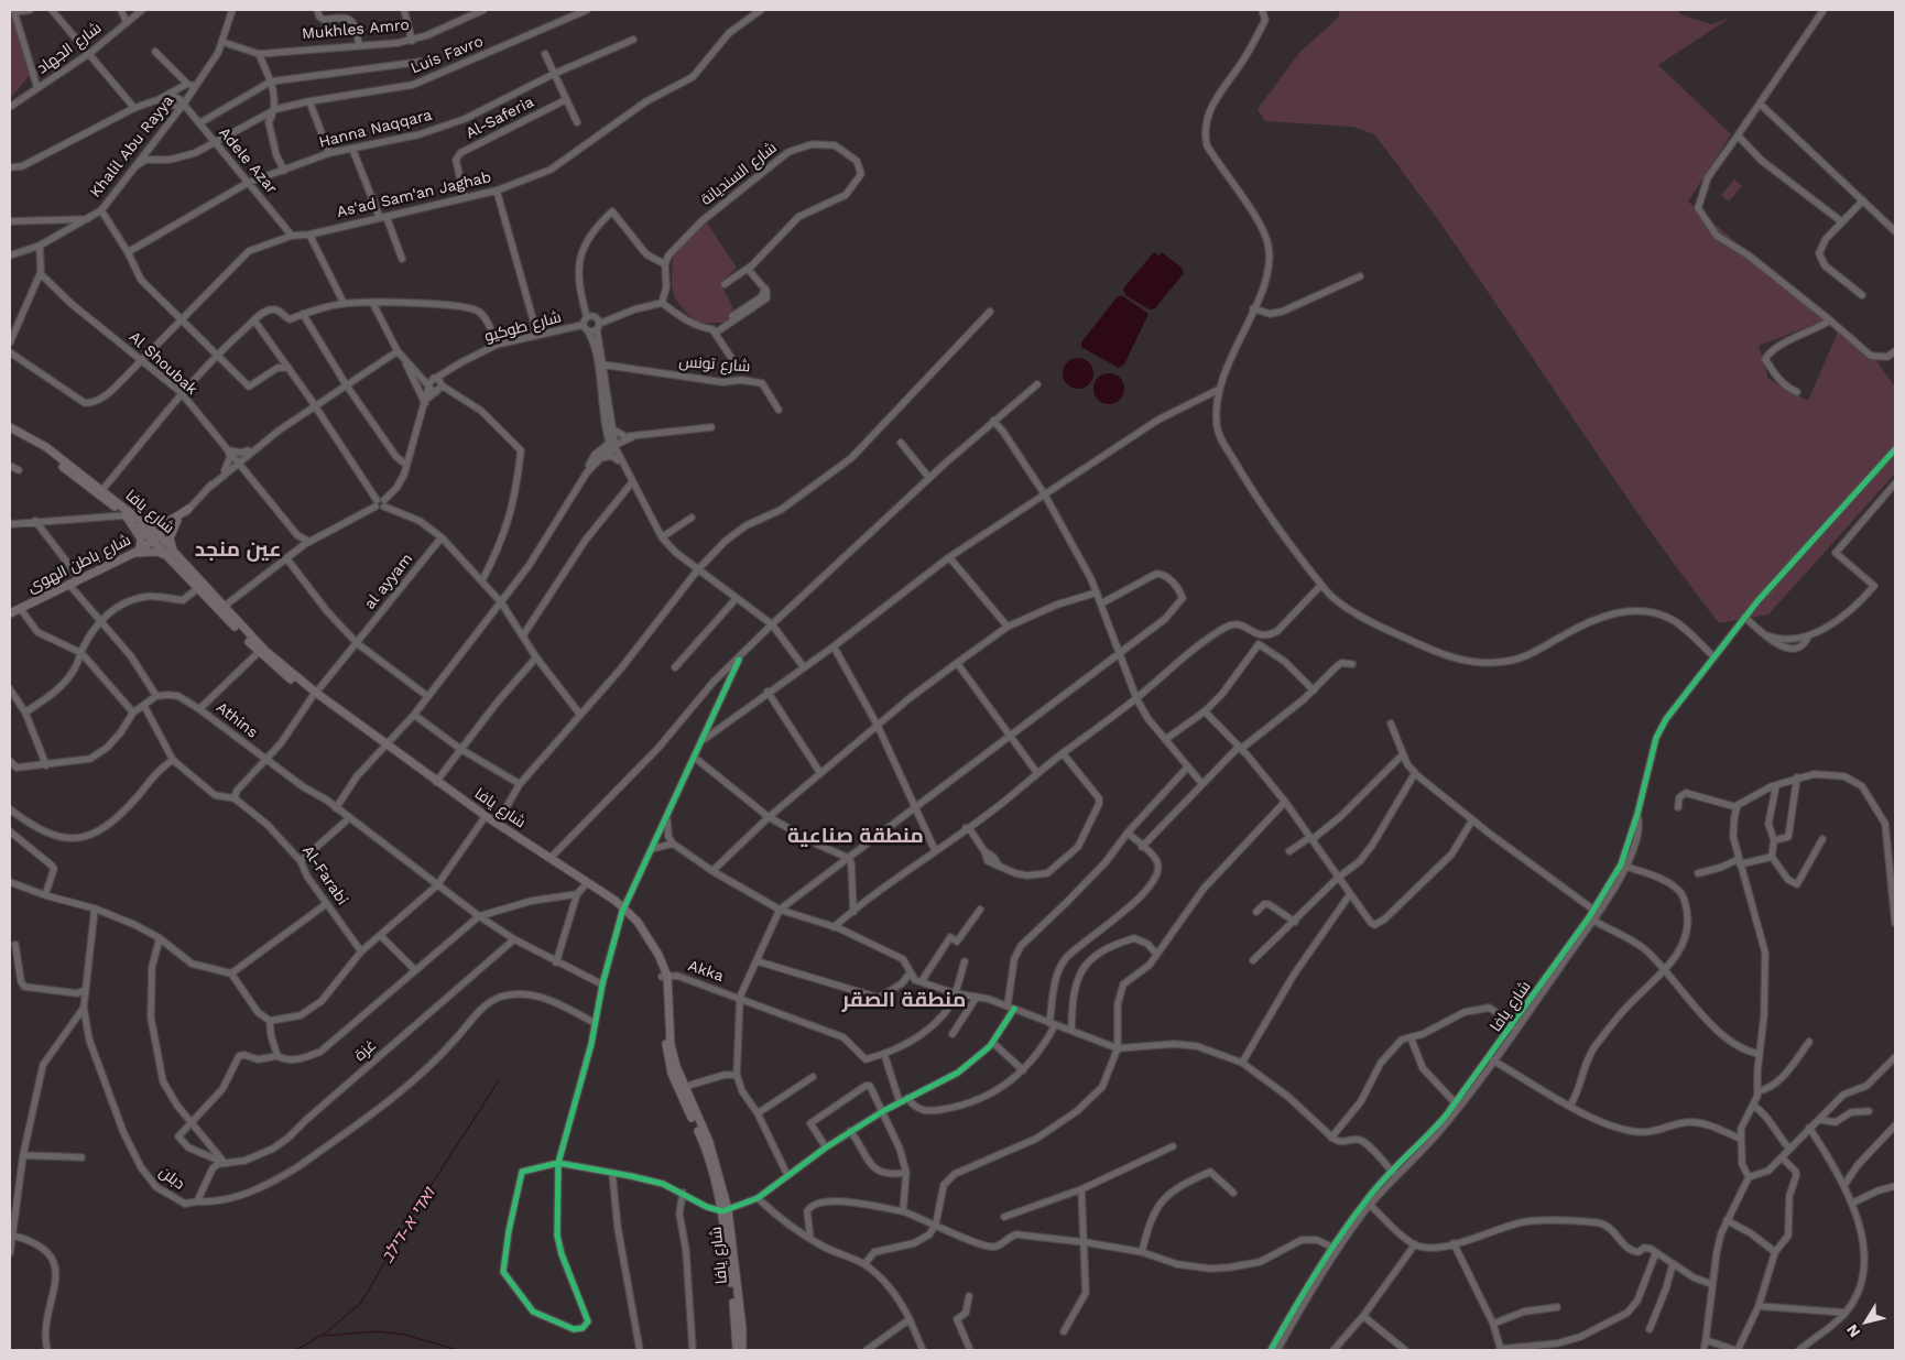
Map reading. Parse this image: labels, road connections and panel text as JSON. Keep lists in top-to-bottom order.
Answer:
{
  "streets": {
    "main road": ["شارع يافا", "شارع باطن الهوى"],
    "street": [
      "Mukhles Amro",
      "شارع الجهاد",
      "Luis Favro",
      "Al-Saferia",
      "Hanna Naqqara",
      "Khalil Abu Rayya",
      "Adele Azar",
      "شارع السنديانة",
      "As'ad Sam'an Jaghab",
      "شارع طوكيو",
      "Al Shoubak",
      "شارع تونس",
      "al ayyam",
      "Athins",
      "Al-Farabi",
      "Akka",
      "غزة",
      "دبلن"
    ]
  },
  "crossings": [
    ["Luis Favro", "Khalil Abu Rayya"],
    ["Luis Favro", "Adele Azar"],
    ["Al-Saferia", "As'ad Sam'an Jaghab"],
    ["Hanna Naqqara", "Adele Azar"],
    ["Khalil Abu Rayya", "Adele Azar"],
    ["Adele Azar", "As'ad Sam'an Jaghab"],
    ["As'ad Sam'an Jaghab", "Al Shoubak"],
    ["Al Shoubak", "شارع يافا"],
    ["شارع يافا", "شارع باطن الهوى"],
    ["شارع يافا", "al ayyam"],
    ["شارع يافا", "Akka"],
    ["al ayyam", "Athins"],
    ["al ayyam", "Al-Farabi"],
    ["Athins", "غزة"],
    ["غزة", "دبلن"]
  ],
  "districts": ["عين منجد", "منطقة صناعية", "منطقة الصقر"],
  "water": ["ואדי א-דילב"],
  "north": "bottom left"
}
